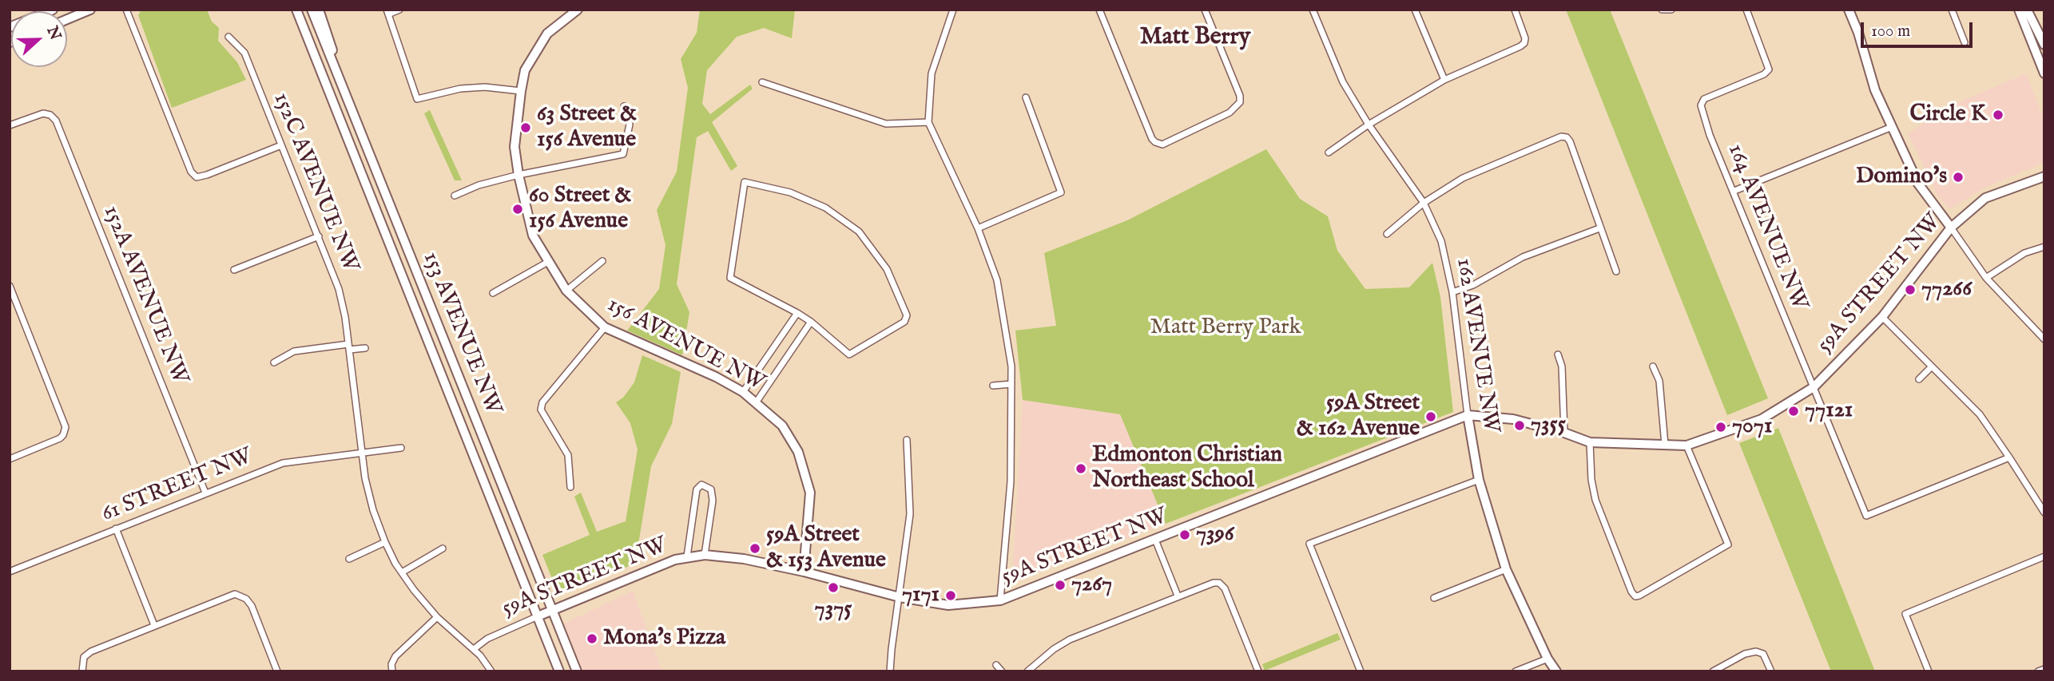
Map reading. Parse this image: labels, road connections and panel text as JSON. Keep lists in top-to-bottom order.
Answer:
{
  "streets": {
    "street": [
      "152C AVENUE NW",
      "164 AVENUE NW",
      "59A STREET NW",
      "152A AVENUE NW",
      "153 AVENUE NW",
      "156 AVENUE NW",
      "162 AVENUE NW",
      "61 STREET NW"
    ]
  },
  "crossings": [
    ["152C AVENUE NW", "59A STREET NW"],
    ["152C AVENUE NW", "61 STREET NW"],
    ["164 AVENUE NW", "59A STREET NW"],
    ["59A STREET NW", "153 AVENUE NW"],
    ["59A STREET NW", "156 AVENUE NW"],
    ["59A STREET NW", "162 AVENUE NW"],
    ["152A AVENUE NW", "61 STREET NW"]
  ],
  "districts": ["Matt Berry"],
  "parks": ["Matt Berry Park"],
  "places": [
    "Circle K",
    "63 Street & 156 Avenue",
    "Domino's",
    "60 Street & 156 Avenue",
    "77266",
    "77121",
    "59A Street & 162 Avenue",
    "7355",
    "7071",
    "Edmonton Christian Northeast School",
    "7396",
    "59A Street & 153 Avenue",
    "7267",
    "7375",
    "7171",
    "Mona's Pizza"
  ],
  "scale_bar": "100 m",
  "north": "right"
}
